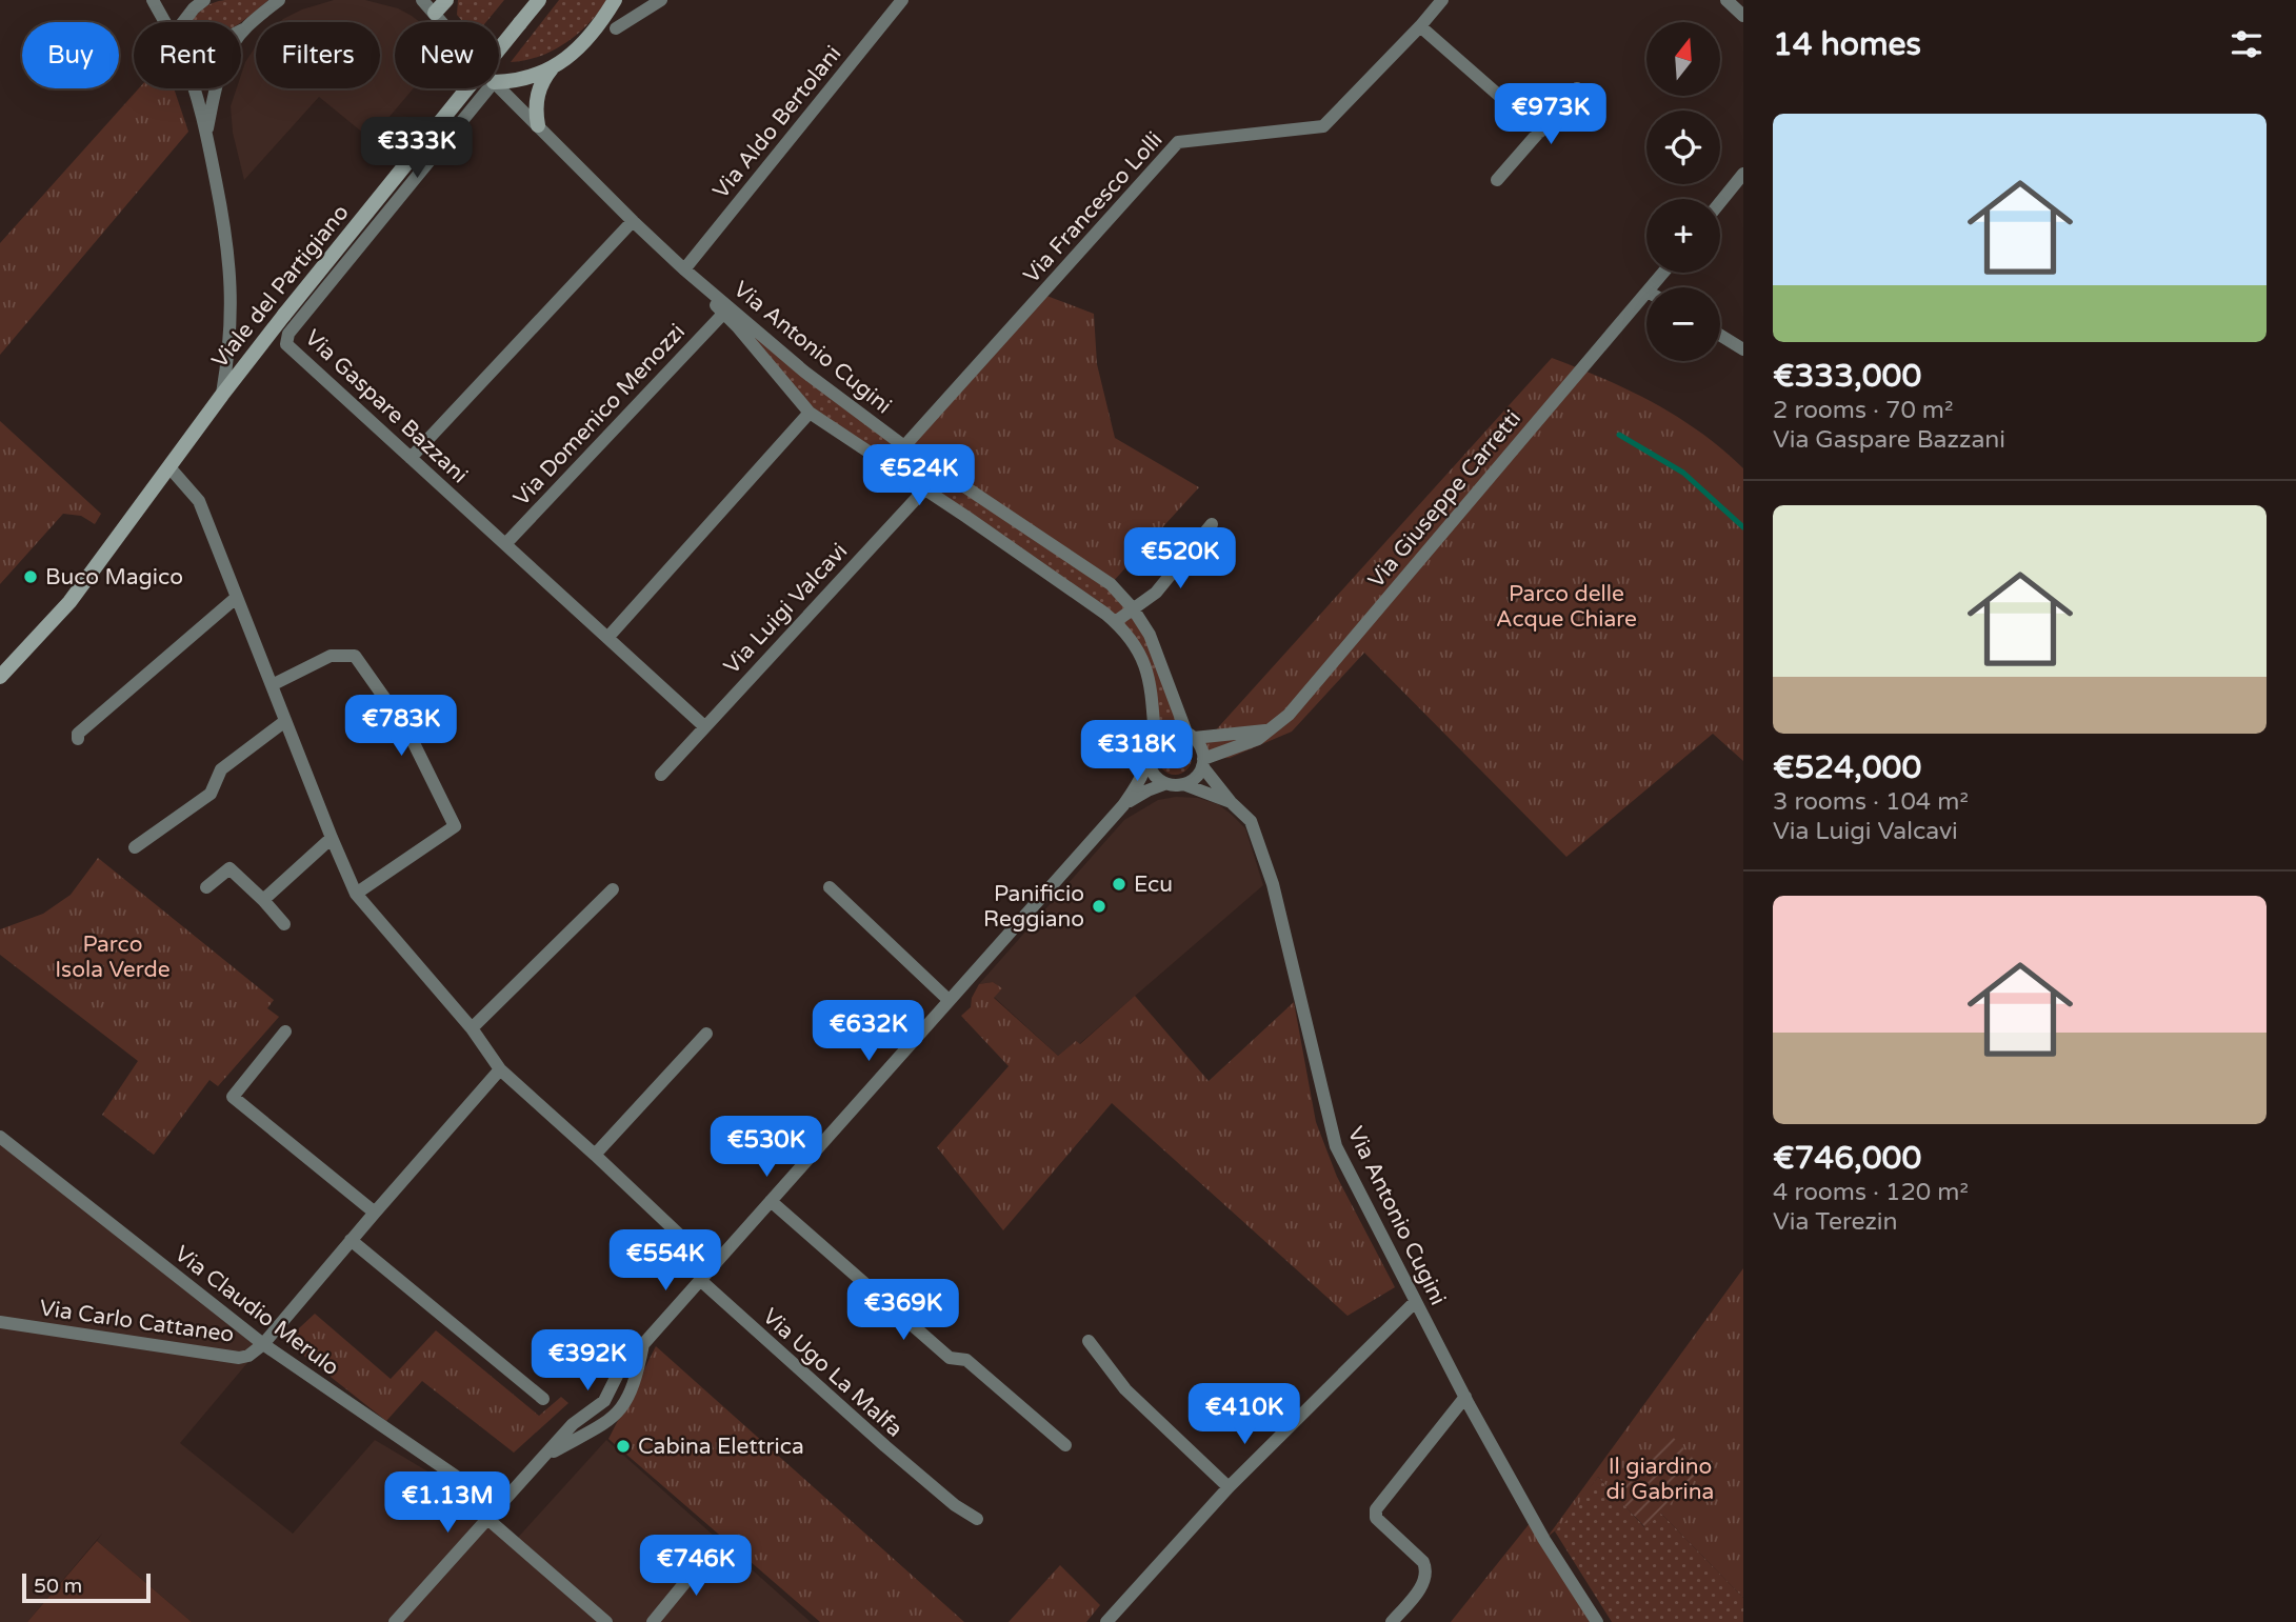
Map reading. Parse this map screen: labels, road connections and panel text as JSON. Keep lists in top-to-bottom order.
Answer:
{
  "streets": {
    "main road": ["Viale del Partigiano"],
    "street": [
      "Via Aldo Bertolani",
      "Via Francesco Lolli",
      "Via Antonio Cugini",
      "Via Gaspare Bazzani",
      "Via Domenico Menozzi",
      "Via Giuseppe Carretti",
      "Via Luigi Valcavi",
      "Via Claudio Merulo",
      "Via Carlo Cattaneo",
      "Via Ugo La Malfa"
    ]
  },
  "crossings": [
    ["Via Aldo Bertolani", "Via Antonio Cugini"],
    ["Via Francesco Lolli", "Via Antonio Cugini"],
    ["Via Antonio Cugini", "Via Domenico Menozzi"],
    ["Via Antonio Cugini", "Via Giuseppe Carretti"],
    ["Via Antonio Cugini", "Via Luigi Valcavi"],
    ["Via Gaspare Bazzani", "Via Domenico Menozzi"],
    ["Via Gaspare Bazzani", "Via Luigi Valcavi"],
    ["Via Claudio Merulo", "Via Carlo Cattaneo"]
  ],
  "parks": ["Parco delle Acque Chiare", "Parco Isola Verde", "Il giardino di Gabrina"],
  "places": [
    "Buco Magico",
    "Ecu",
    "Panificio Reggiano",
    "Cabina Elettrica"
  ],
  "scale_bar": "50 m",
  "north": "top",
  "page": {
    "heading": "14 homes",
    "map_buttons": ["+", "−"],
    "chip": [
      "Buy",
      "Rent",
      "Filters",
      "New"
    ],
    "price": [
      "€973K",
      "€333K",
      "€524K",
      "€520K",
      "€783K",
      "€318K",
      "€632K",
      "€530K",
      "€554K",
      "€369K",
      "€392K",
      "€410K",
      "€1.13M",
      "€746K"
    ],
    "list": [
      {
        "name": "€333,000",
        "note": "2 rooms · 70 m² · Via Gaspare Bazzani"
      },
      {
        "name": "€524,000",
        "note": "3 rooms · 104 m² · Via Luigi Valcavi"
      },
      {
        "name": "€746,000",
        "note": "4 rooms · 120 m² · Via Terezin"
      }
    ],
    "scale": "50 m"
  }
}
